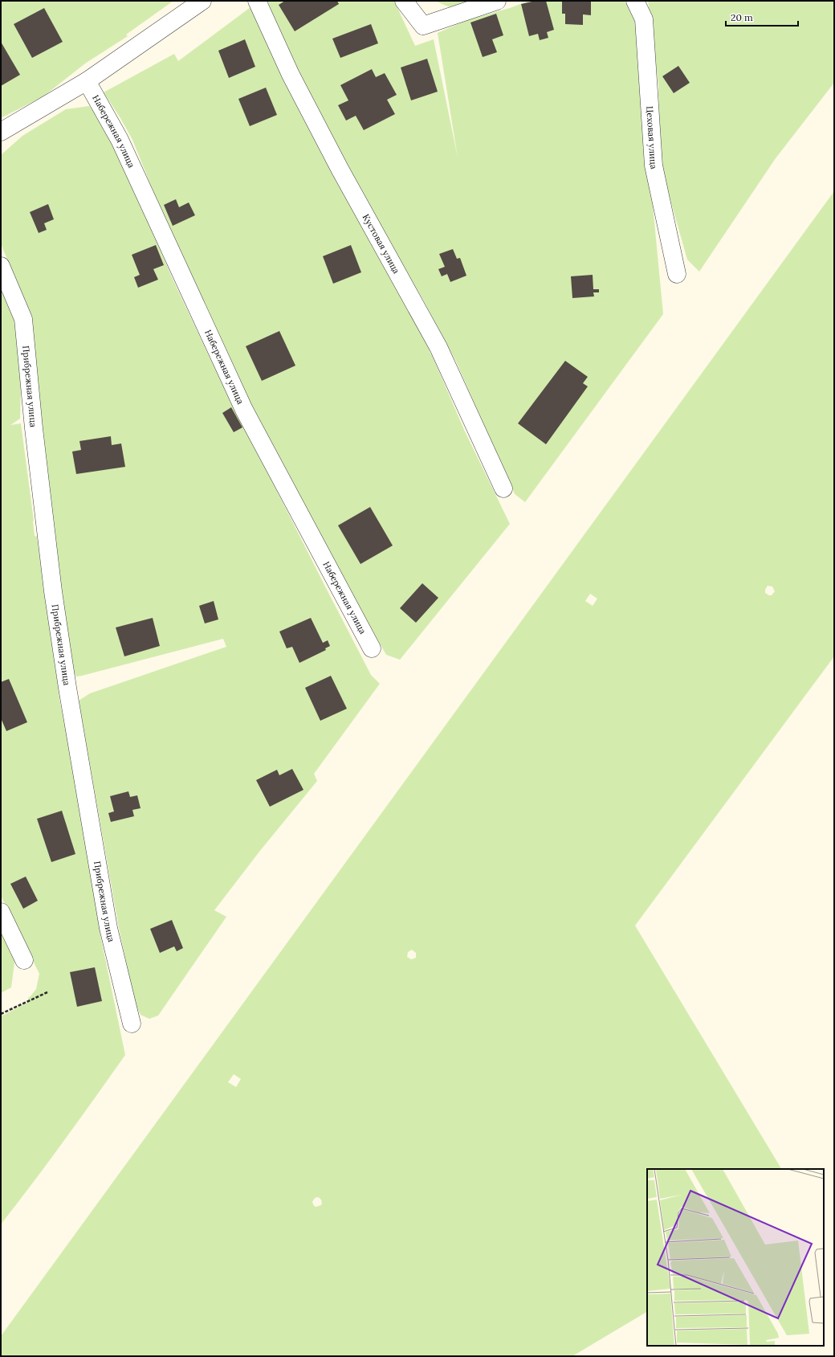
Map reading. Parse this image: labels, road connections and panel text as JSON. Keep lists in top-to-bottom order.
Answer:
{
  "streets": {
    "lane": [
      "Набережная улица",
      "Цеховая улица",
      "Кустовая улица",
      "Прибрежная улица"
    ]
  },
  "scale_bar": "20 m"
}
